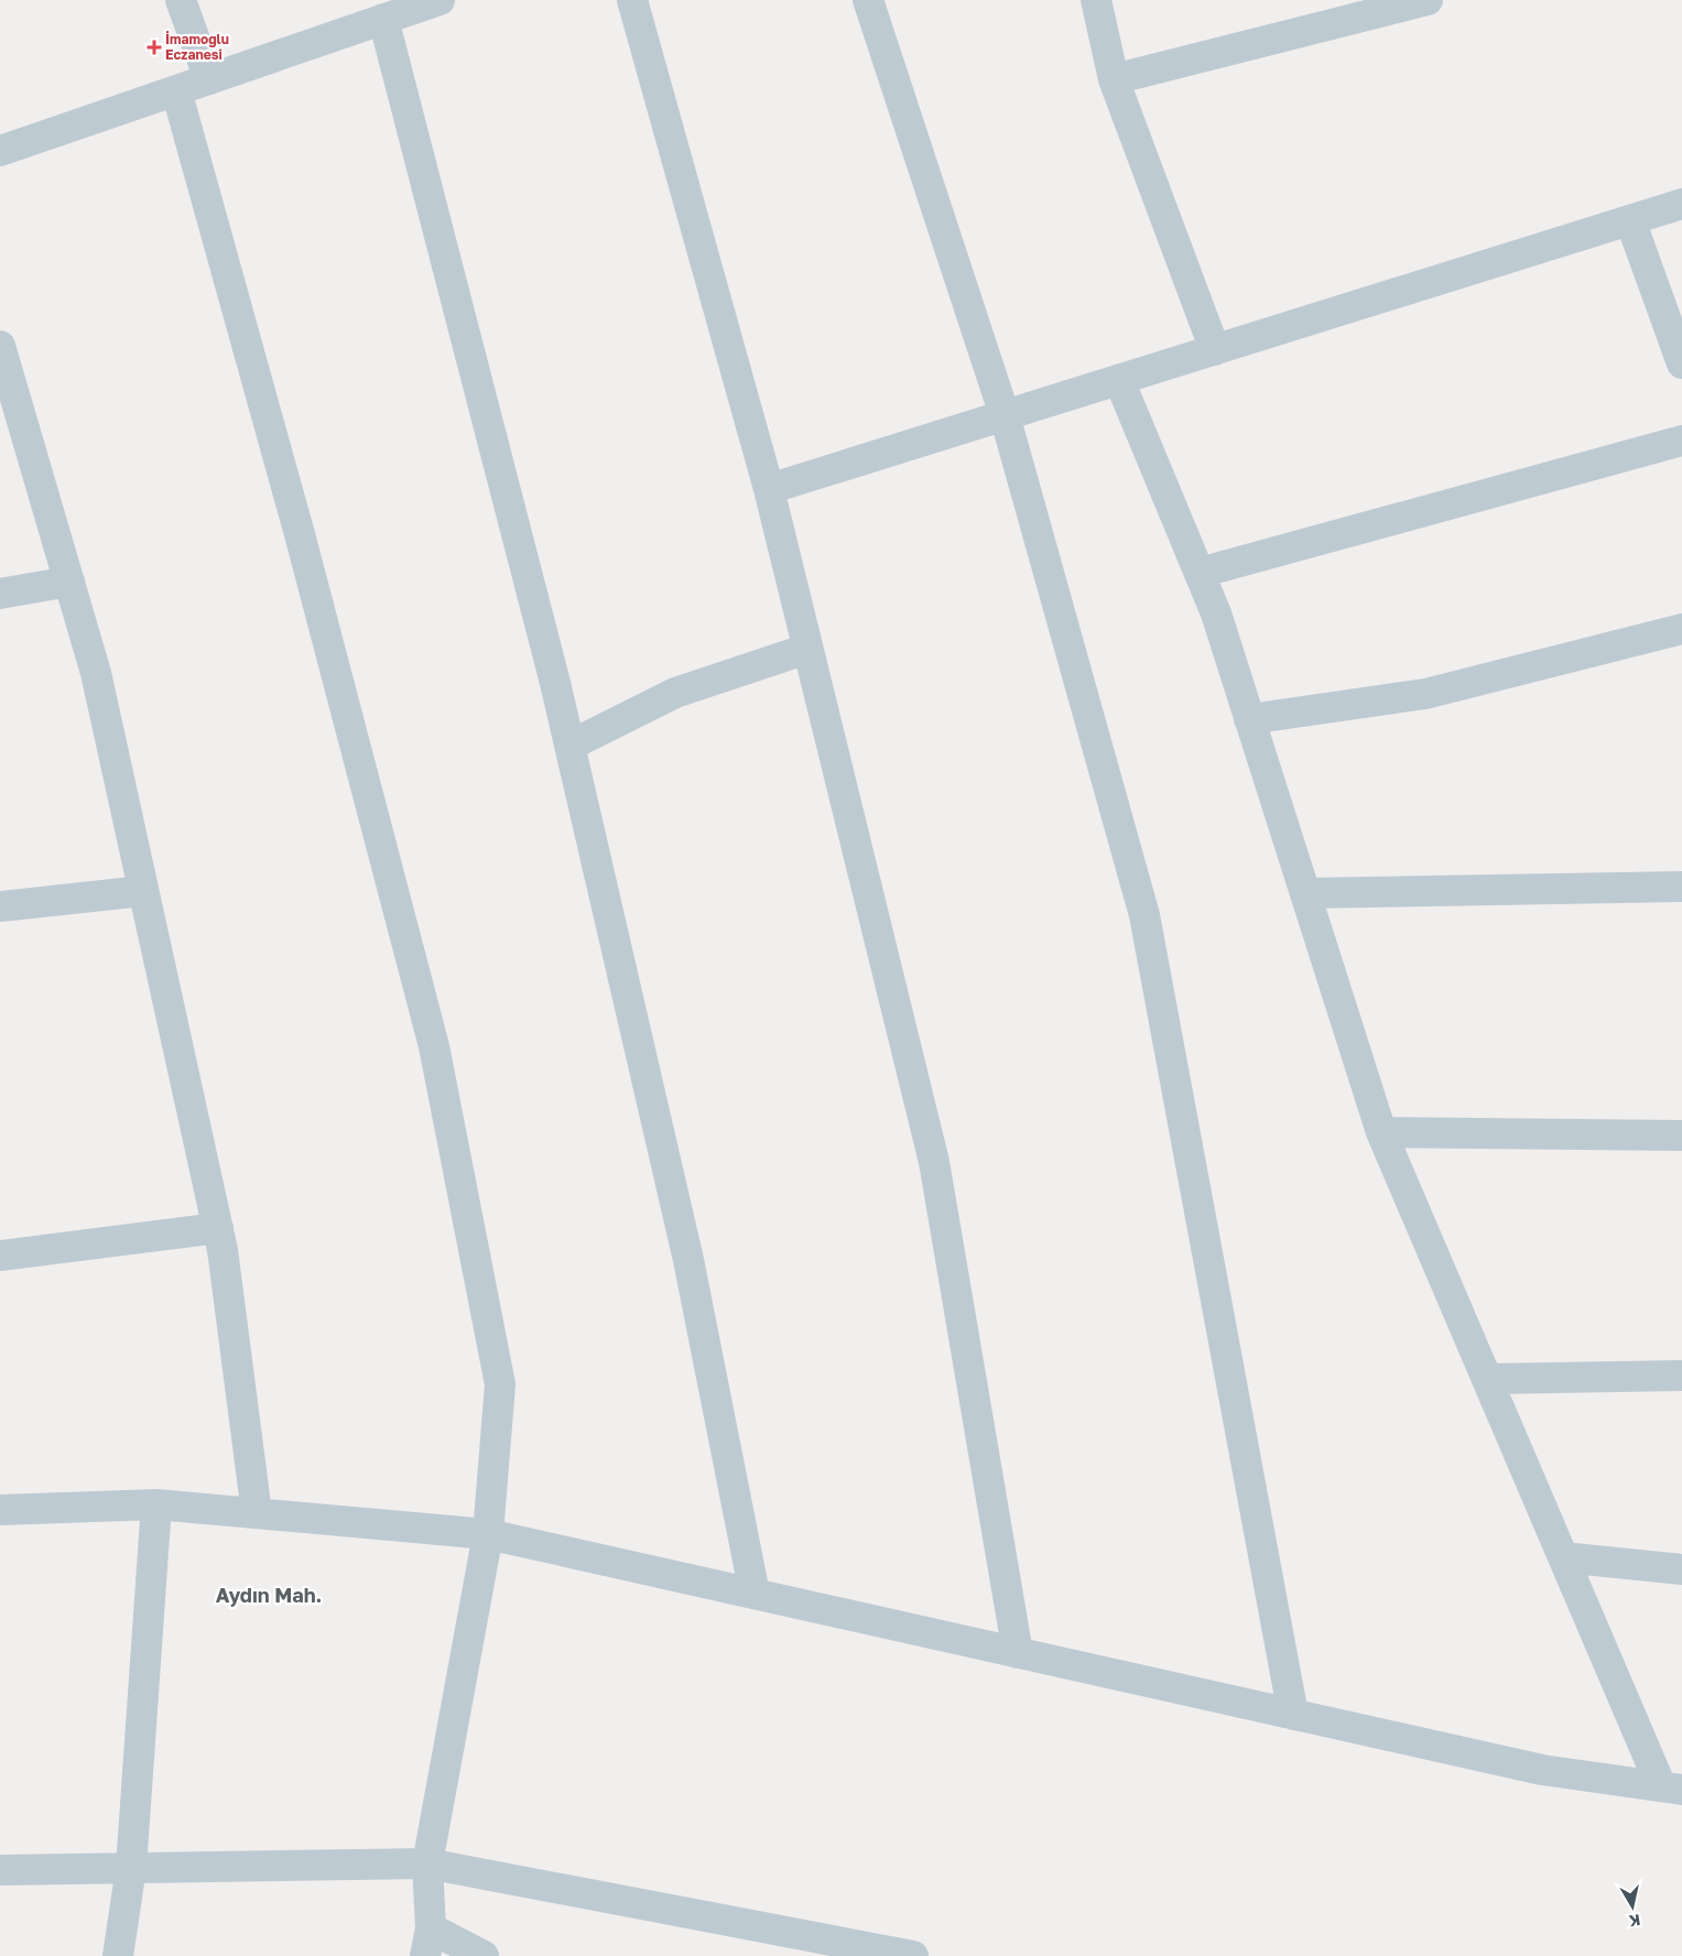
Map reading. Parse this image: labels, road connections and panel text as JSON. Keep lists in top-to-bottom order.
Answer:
{
  "districts": ["Aydın Mah."],
  "places": {
    "health": ["İmamoğlu Eczanesi"]
  },
  "north": "bottom"
}
